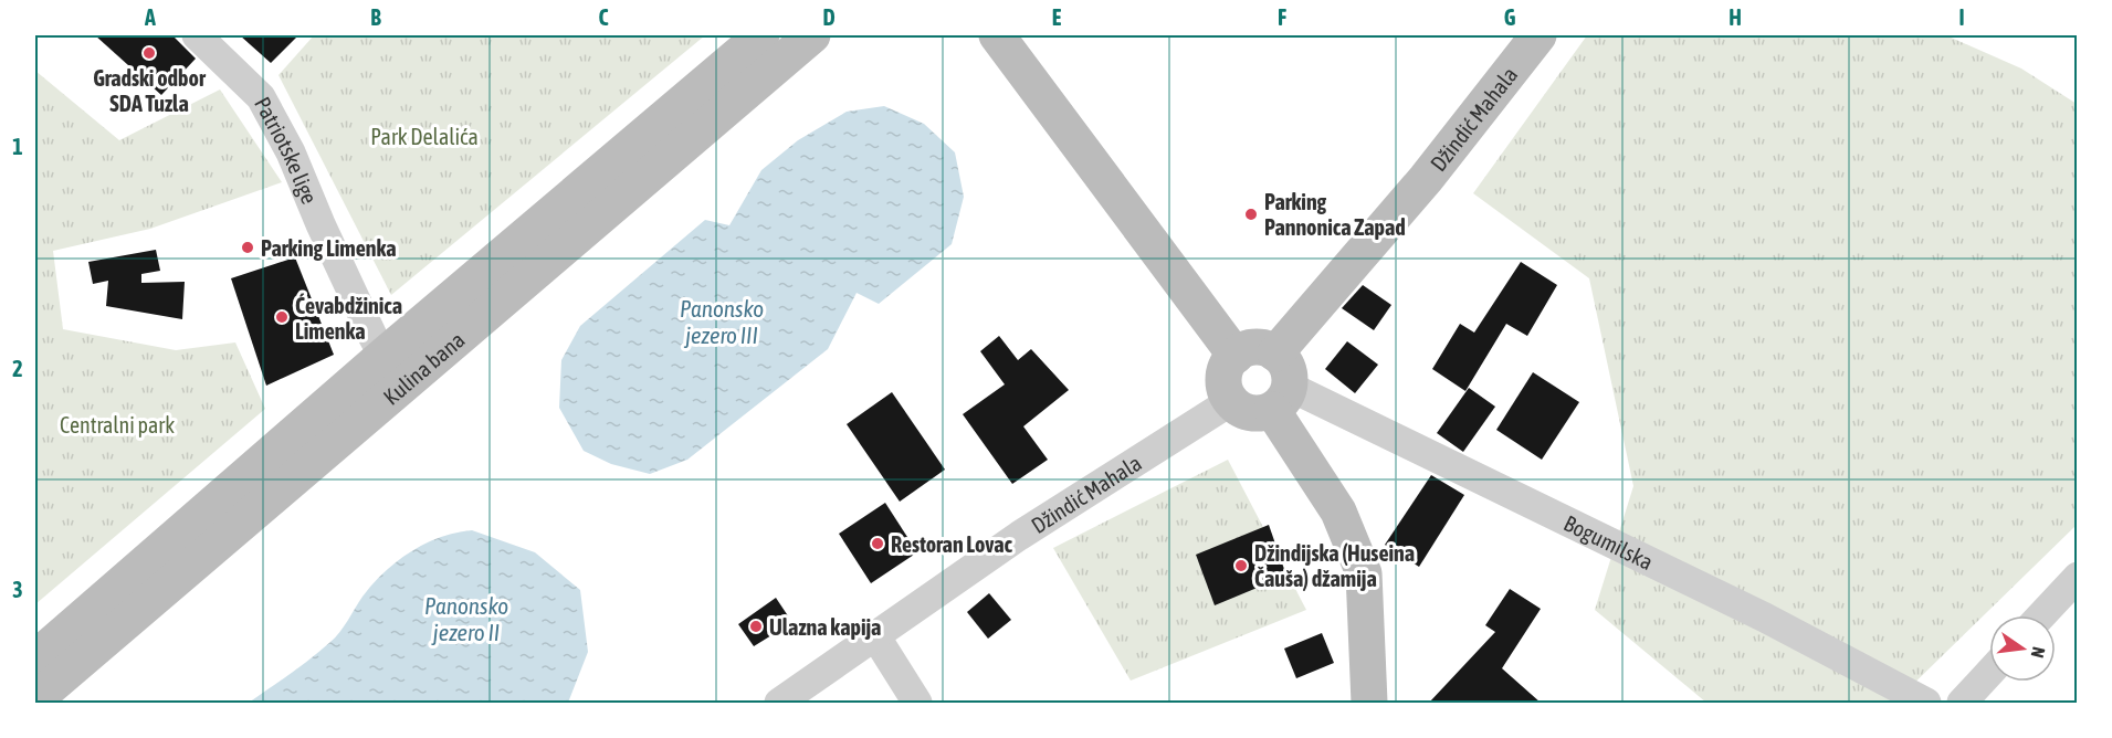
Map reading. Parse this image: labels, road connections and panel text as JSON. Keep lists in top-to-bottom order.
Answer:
{
  "streets": {
    "main road": ["Džindić Mahala", "Kulina bana"],
    "street": ["Patriotske lige", "Bogumilska"]
  },
  "crossings": [
    ["Džindić Mahala", "Bogumilska"],
    ["Patriotske lige", "Kulina bana"]
  ],
  "water": ["Panonsko jezero III", "Panonsko jezero II"],
  "parks": ["Park Delalića", "Centralni park"],
  "places": [
    "Gradski odbor SDA Tuzla",
    "Parking Pannonica Zapad",
    "Parking Limenka",
    "Ćevabdžinica Limenka",
    "Restoran Lovac",
    "Džindijska (Huseina Čauša) džamija",
    "Ulazna kapija"
  ],
  "north": "right",
  "grid": {
    "columns": [
      "A",
      "B",
      "C",
      "D",
      "E",
      "F",
      "G",
      "H",
      "I"
    ],
    "rows": ["1", "2", "3"]
  }
}
